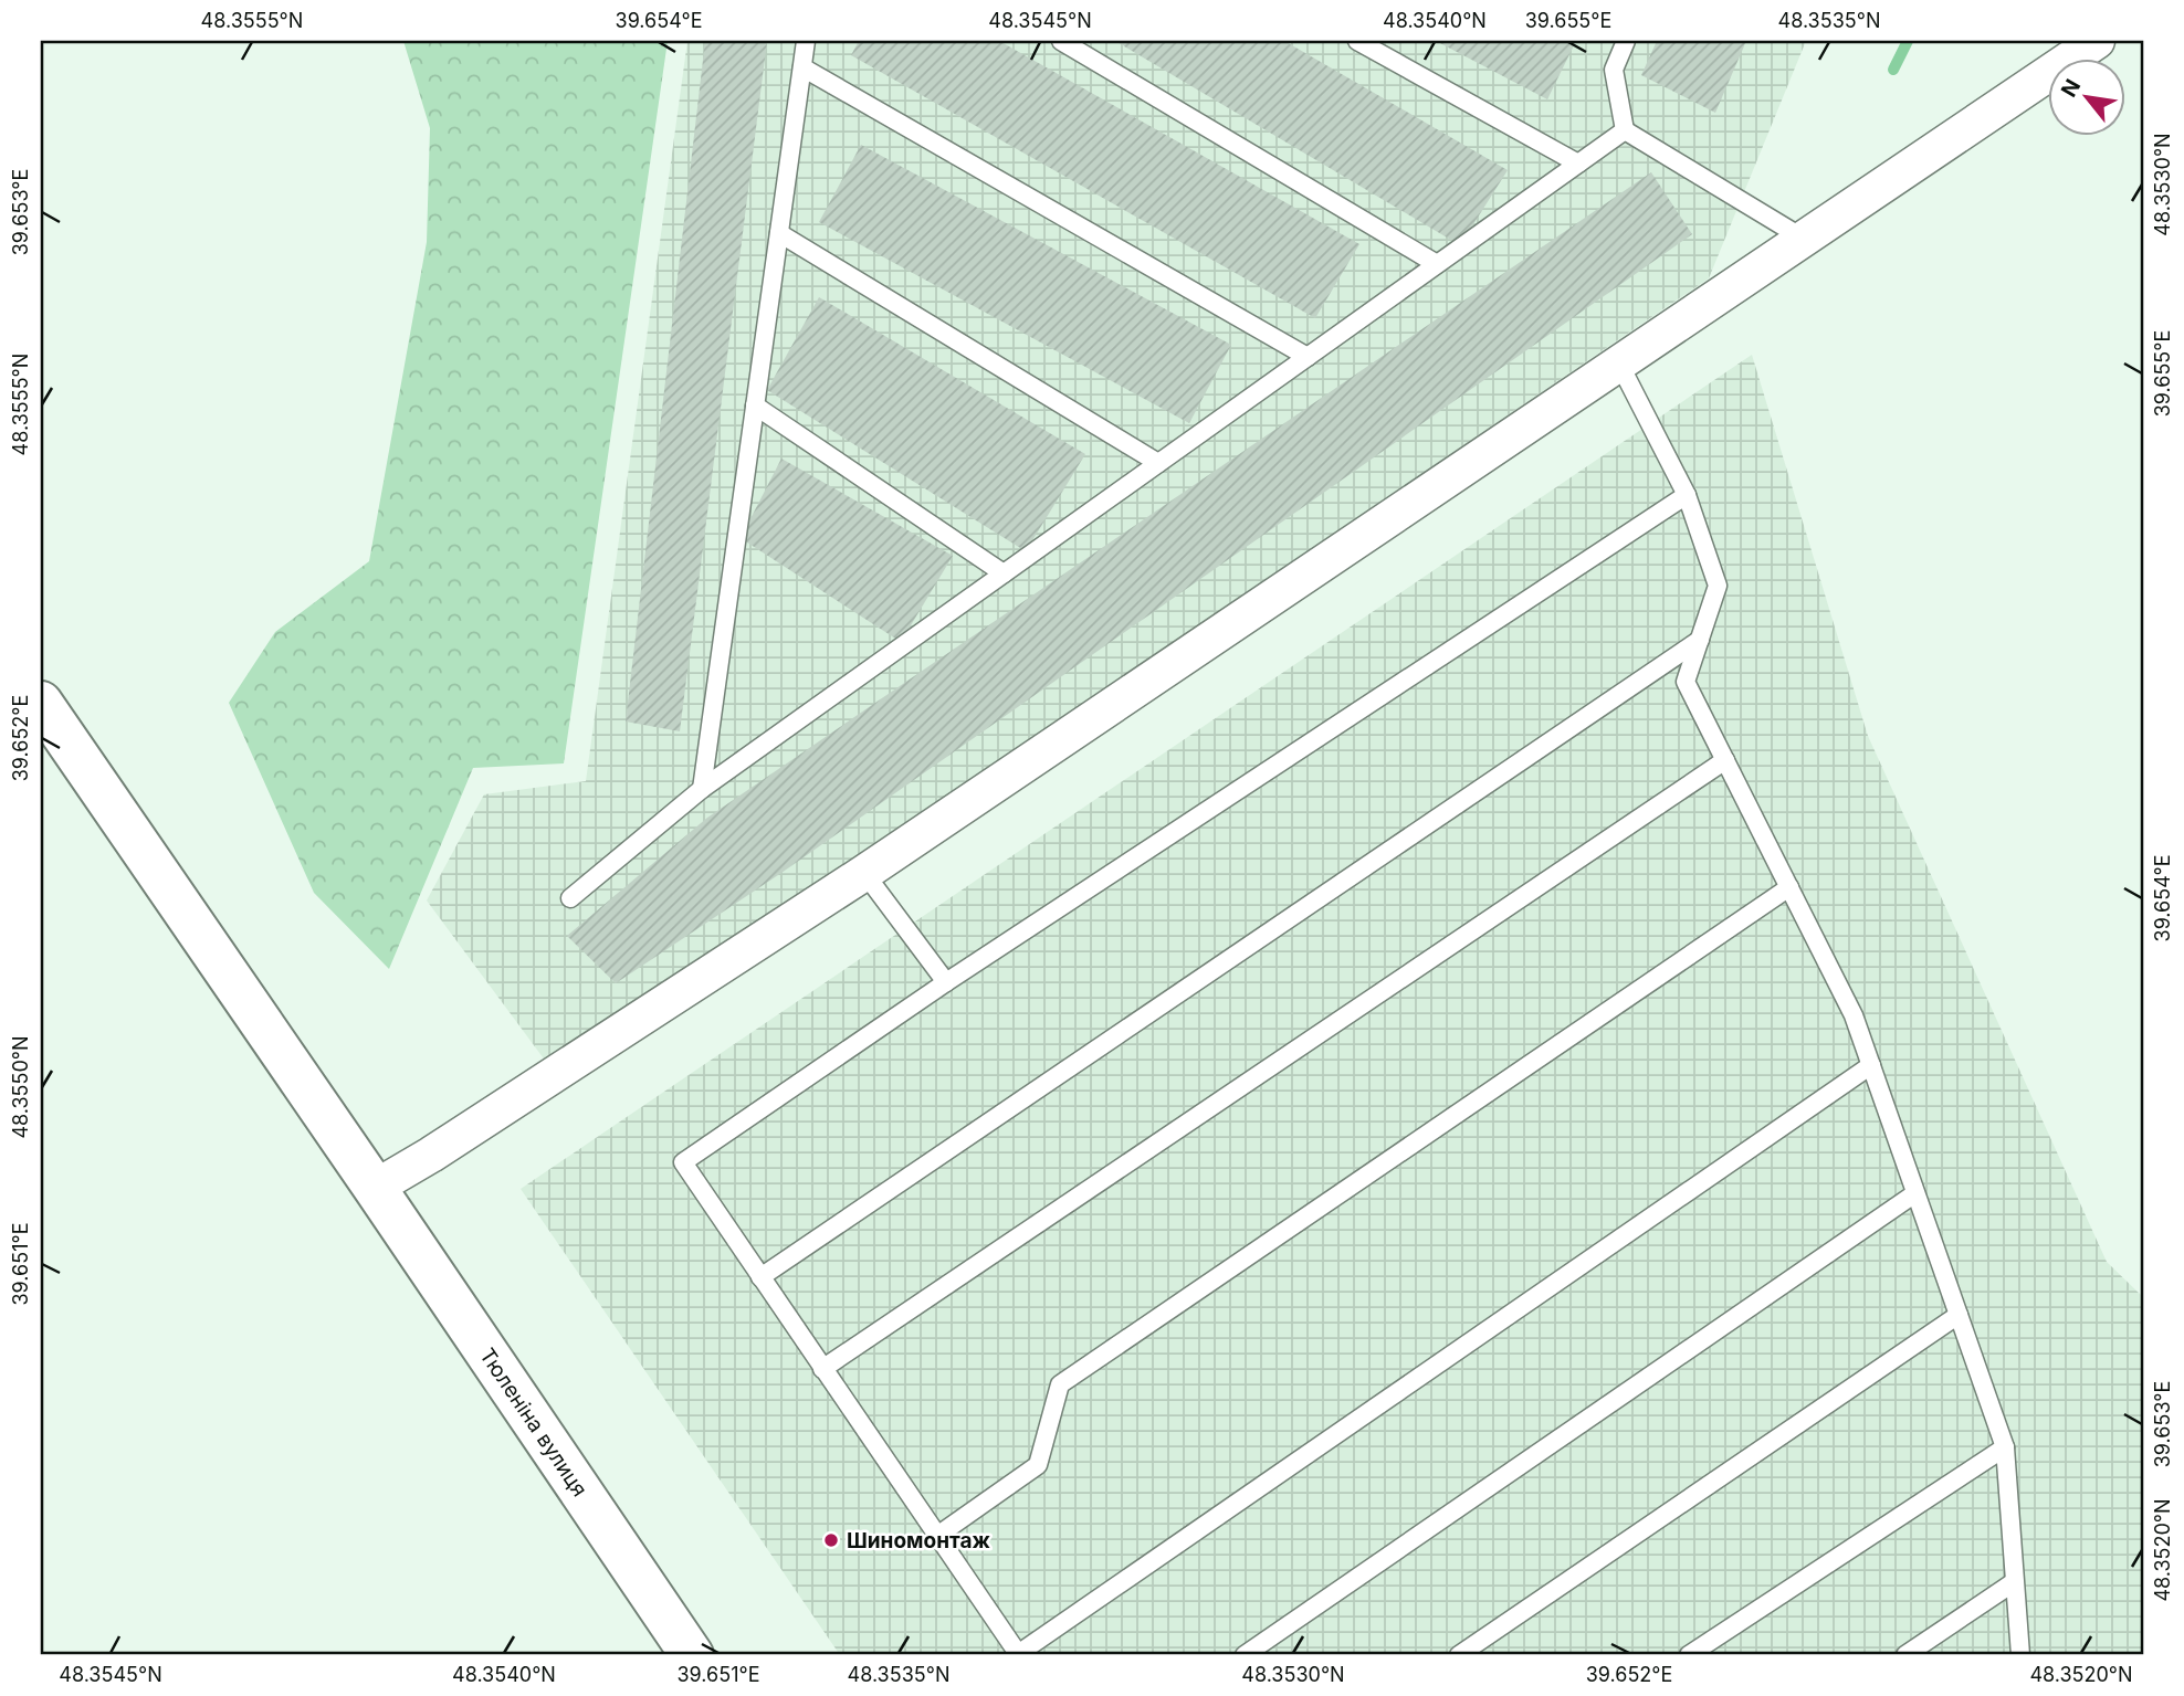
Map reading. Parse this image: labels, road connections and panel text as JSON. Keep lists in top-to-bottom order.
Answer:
{
  "streets": {
    "street": ["Тюленіна вулиця"]
  },
  "places": ["Шиномонтаж"],
  "north": "top left",
  "coordinates": [
    "48.3555°N",
    "39.654°E",
    "48.3545°N",
    "48.3540°N",
    "39.655°E",
    "48.3535°N",
    "48.3530°N",
    "39.653°E",
    "39.652°E",
    "48.3550°N",
    "39.651°E",
    "48.3520°N"
  ]
}
